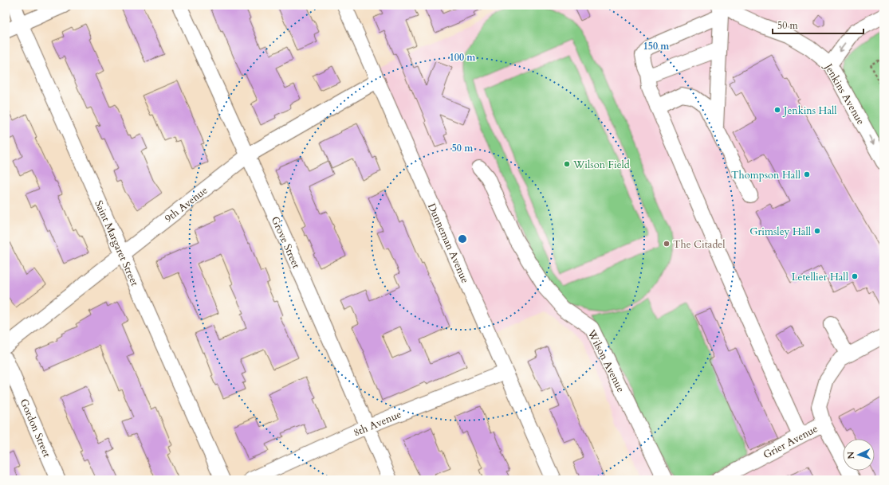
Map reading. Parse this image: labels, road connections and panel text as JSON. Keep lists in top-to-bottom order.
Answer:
{
  "streets": {
    "street": [
      "Jenkins Avenue",
      "9th Avenue",
      "Grove Street",
      "Saint Margaret Street",
      "Dunneman Avenue",
      "Wilson Avenue",
      "8th Avenue",
      "Gordon Street",
      "Grier Avenue"
    ]
  },
  "crossings": [
    ["9th Avenue", "Grove Street"],
    ["9th Avenue", "Saint Margaret Street"],
    ["9th Avenue", "Dunneman Avenue"],
    ["Grove Street", "8th Avenue"],
    ["Dunneman Avenue", "8th Avenue"]
  ],
  "one_way": ["Jenkins Avenue"],
  "places": [
    "Jenkins Hall",
    "Wilson Field",
    "Thompson Hall",
    "Grimsley Hall",
    "The Citadel",
    "Letellier Hall"
  ],
  "scale_bar": "50 m",
  "north": "left",
  "rings": ["150 m", "100 m", "50 m"]
}
